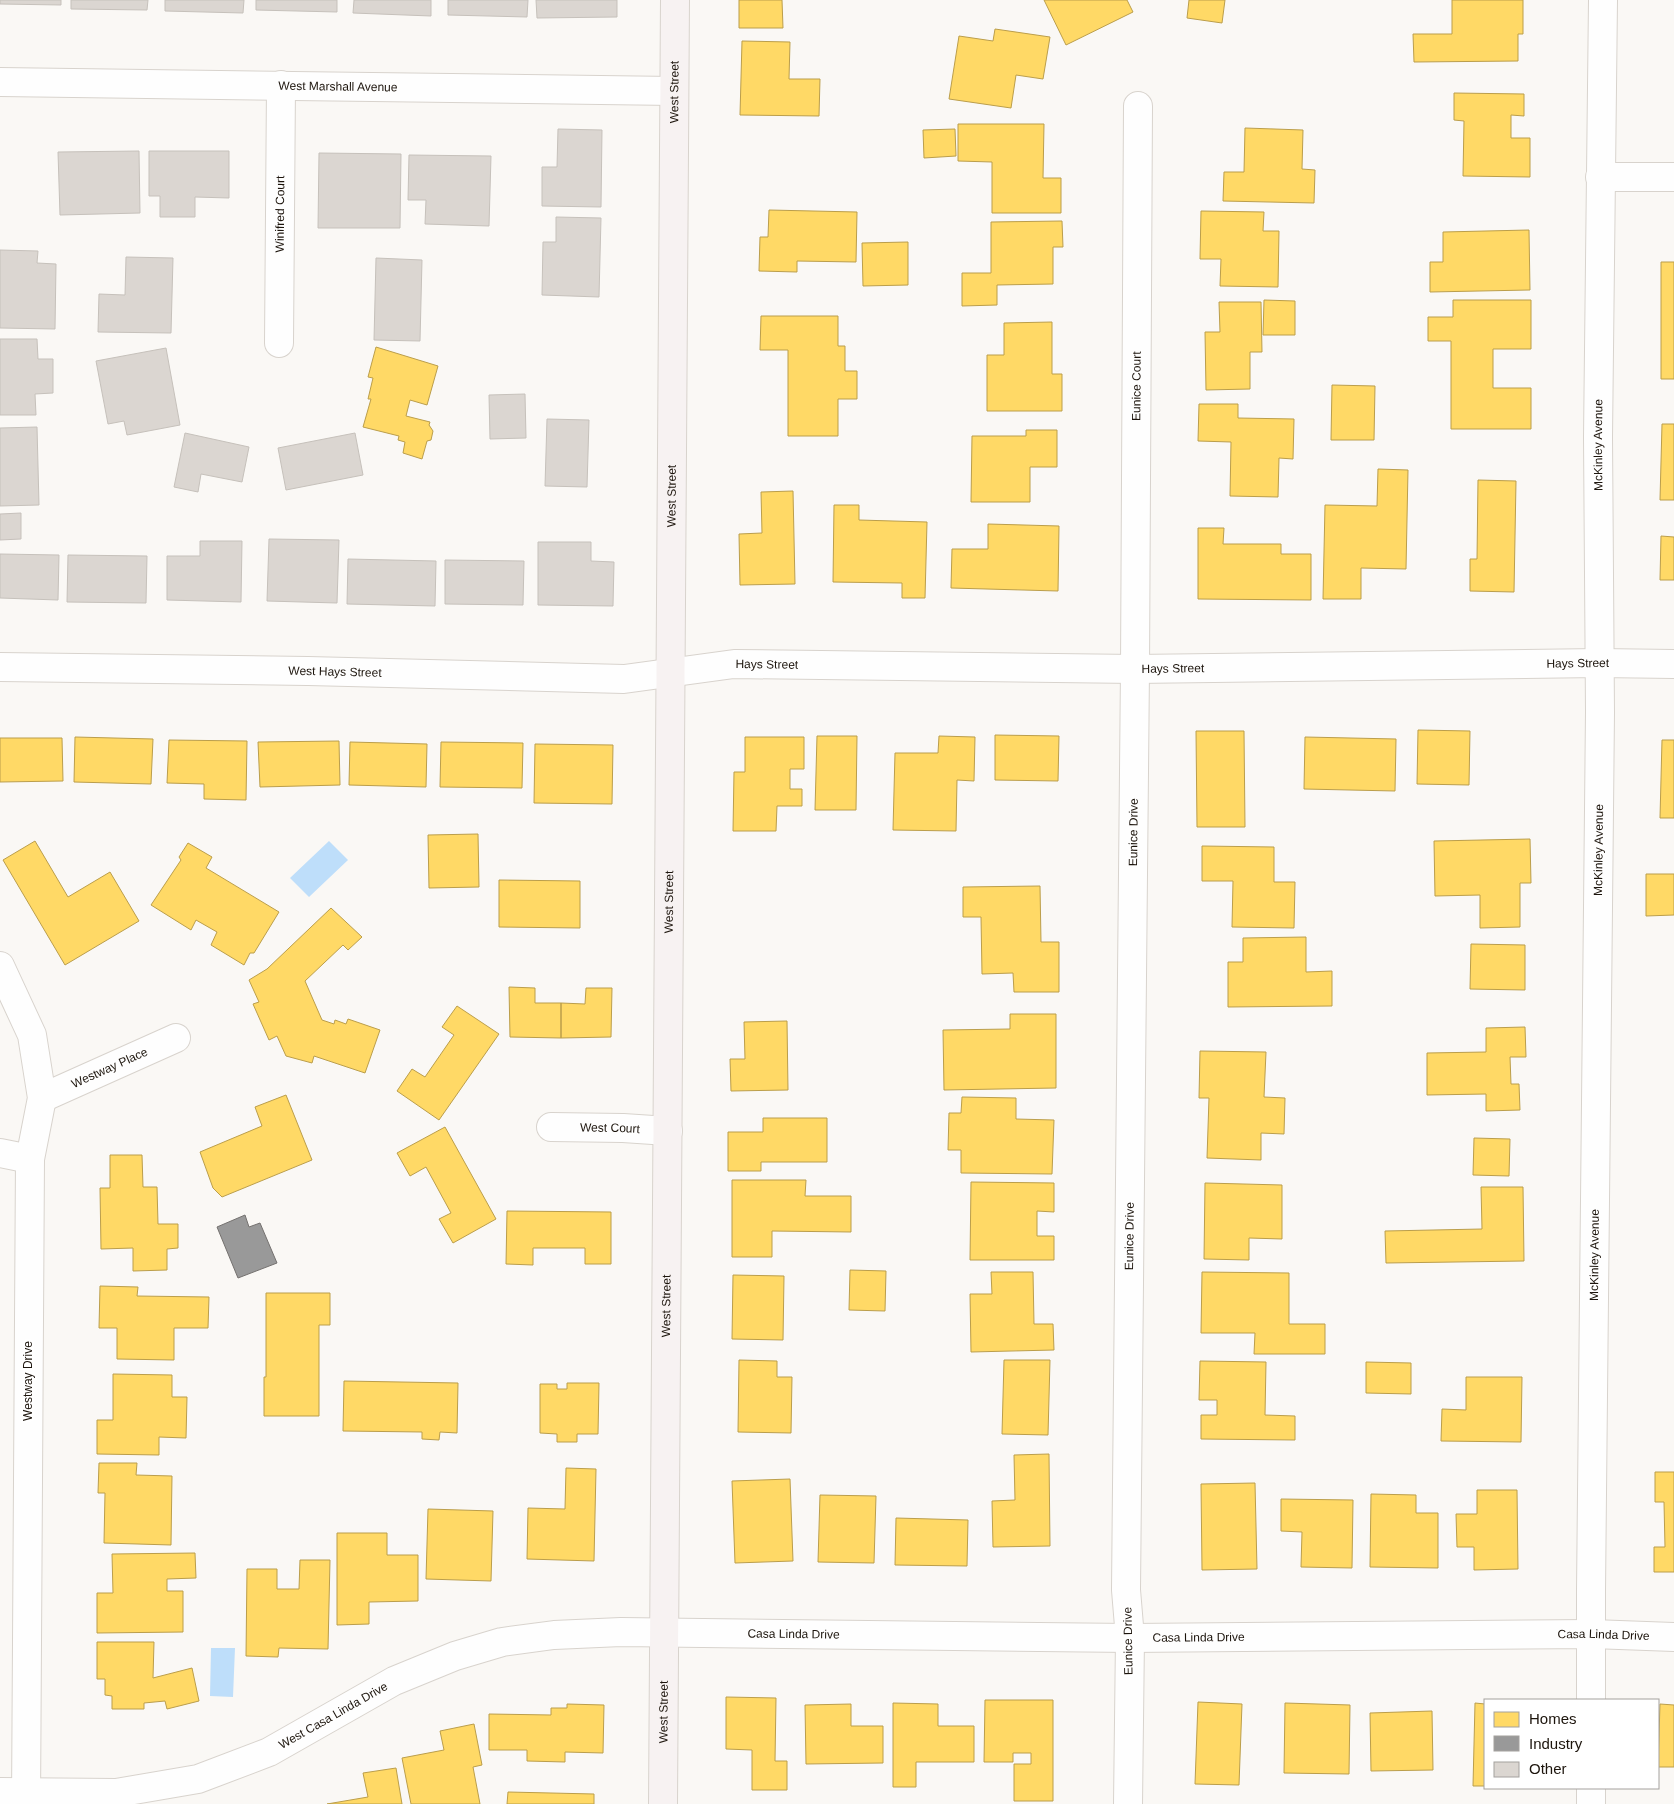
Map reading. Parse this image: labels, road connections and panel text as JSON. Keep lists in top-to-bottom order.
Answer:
{
  "streets": {
    "main road": ["West Street"],
    "street": [
      "West Marshall Avenue",
      "Winifred Court",
      "Eunice Court",
      "McKinley Avenue",
      "Hays Street",
      "West Hays Street",
      "Eunice Drive",
      "Westway Place",
      "West Court",
      "Westway Drive",
      "Casa Linda Drive",
      "West Casa Linda Drive"
    ]
  },
  "crossings": [
    ["West Marshall Avenue", "West Street"],
    ["West Marshall Avenue", "Winifred Court"],
    ["West Street", "Hays Street"],
    ["West Street", "West Hays Street"],
    ["West Street", "West Court"],
    ["West Street", "Casa Linda Drive"],
    ["West Street", "West Casa Linda Drive"],
    ["Eunice Court", "Hays Street"],
    ["Eunice Court", "Eunice Drive"],
    ["McKinley Avenue", "Hays Street"],
    ["McKinley Avenue", "Casa Linda Drive"],
    ["Hays Street", "West Hays Street"],
    ["Hays Street", "Eunice Drive"],
    ["Eunice Drive", "Casa Linda Drive"],
    ["Westway Place", "Westway Drive"],
    ["Westway Drive", "West Casa Linda Drive"],
    ["Casa Linda Drive", "West Casa Linda Drive"]
  ],
  "legend": ["Homes", "Industry", "Other"]
}
